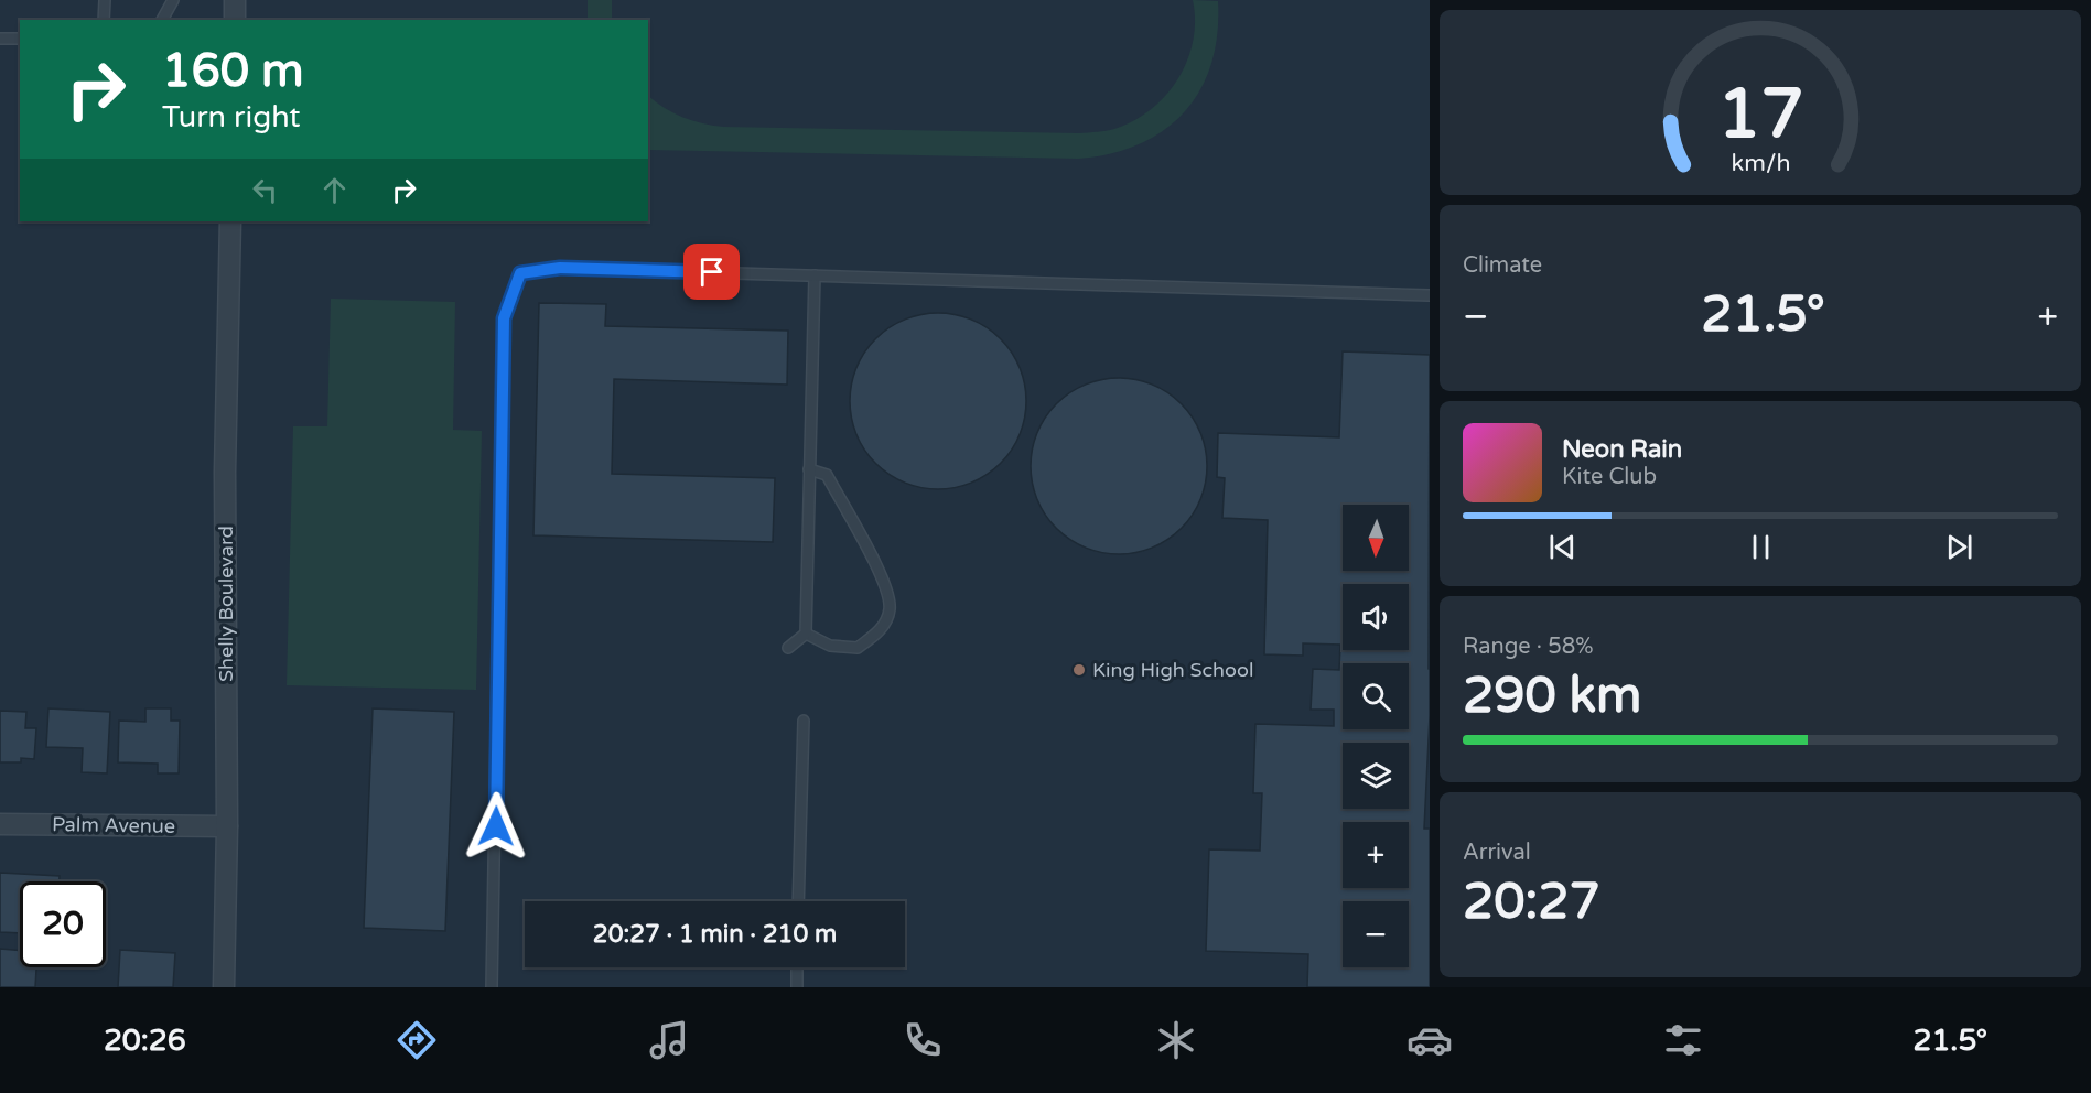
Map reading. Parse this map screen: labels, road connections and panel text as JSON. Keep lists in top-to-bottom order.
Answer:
{
  "streets": {
    "street": ["Shelly Boulevard", "Palm Avenue"]
  },
  "crossings": [
    ["Shelly Boulevard", "Palm Avenue"]
  ],
  "places": ["King High School"],
  "north": "bottom",
  "page": {
    "turn": ["160 m", "Turn right"],
    "tile": [
      "Climate",
      ["Range · 58%", "290 km"],
      ["Arrival", "20:27"]
    ],
    "heat": ["−", "21.5°", "+"],
    "song": ["Neon Rain", "Kite Club"],
    "map_buttons": ["+", "−"],
    "limit": "20",
    "trip": "20:27 · 1 min · 210 m",
    "tabs": ["20:26", "21.5°"],
    "gauge": ["17", "km/h"]
  }
}
